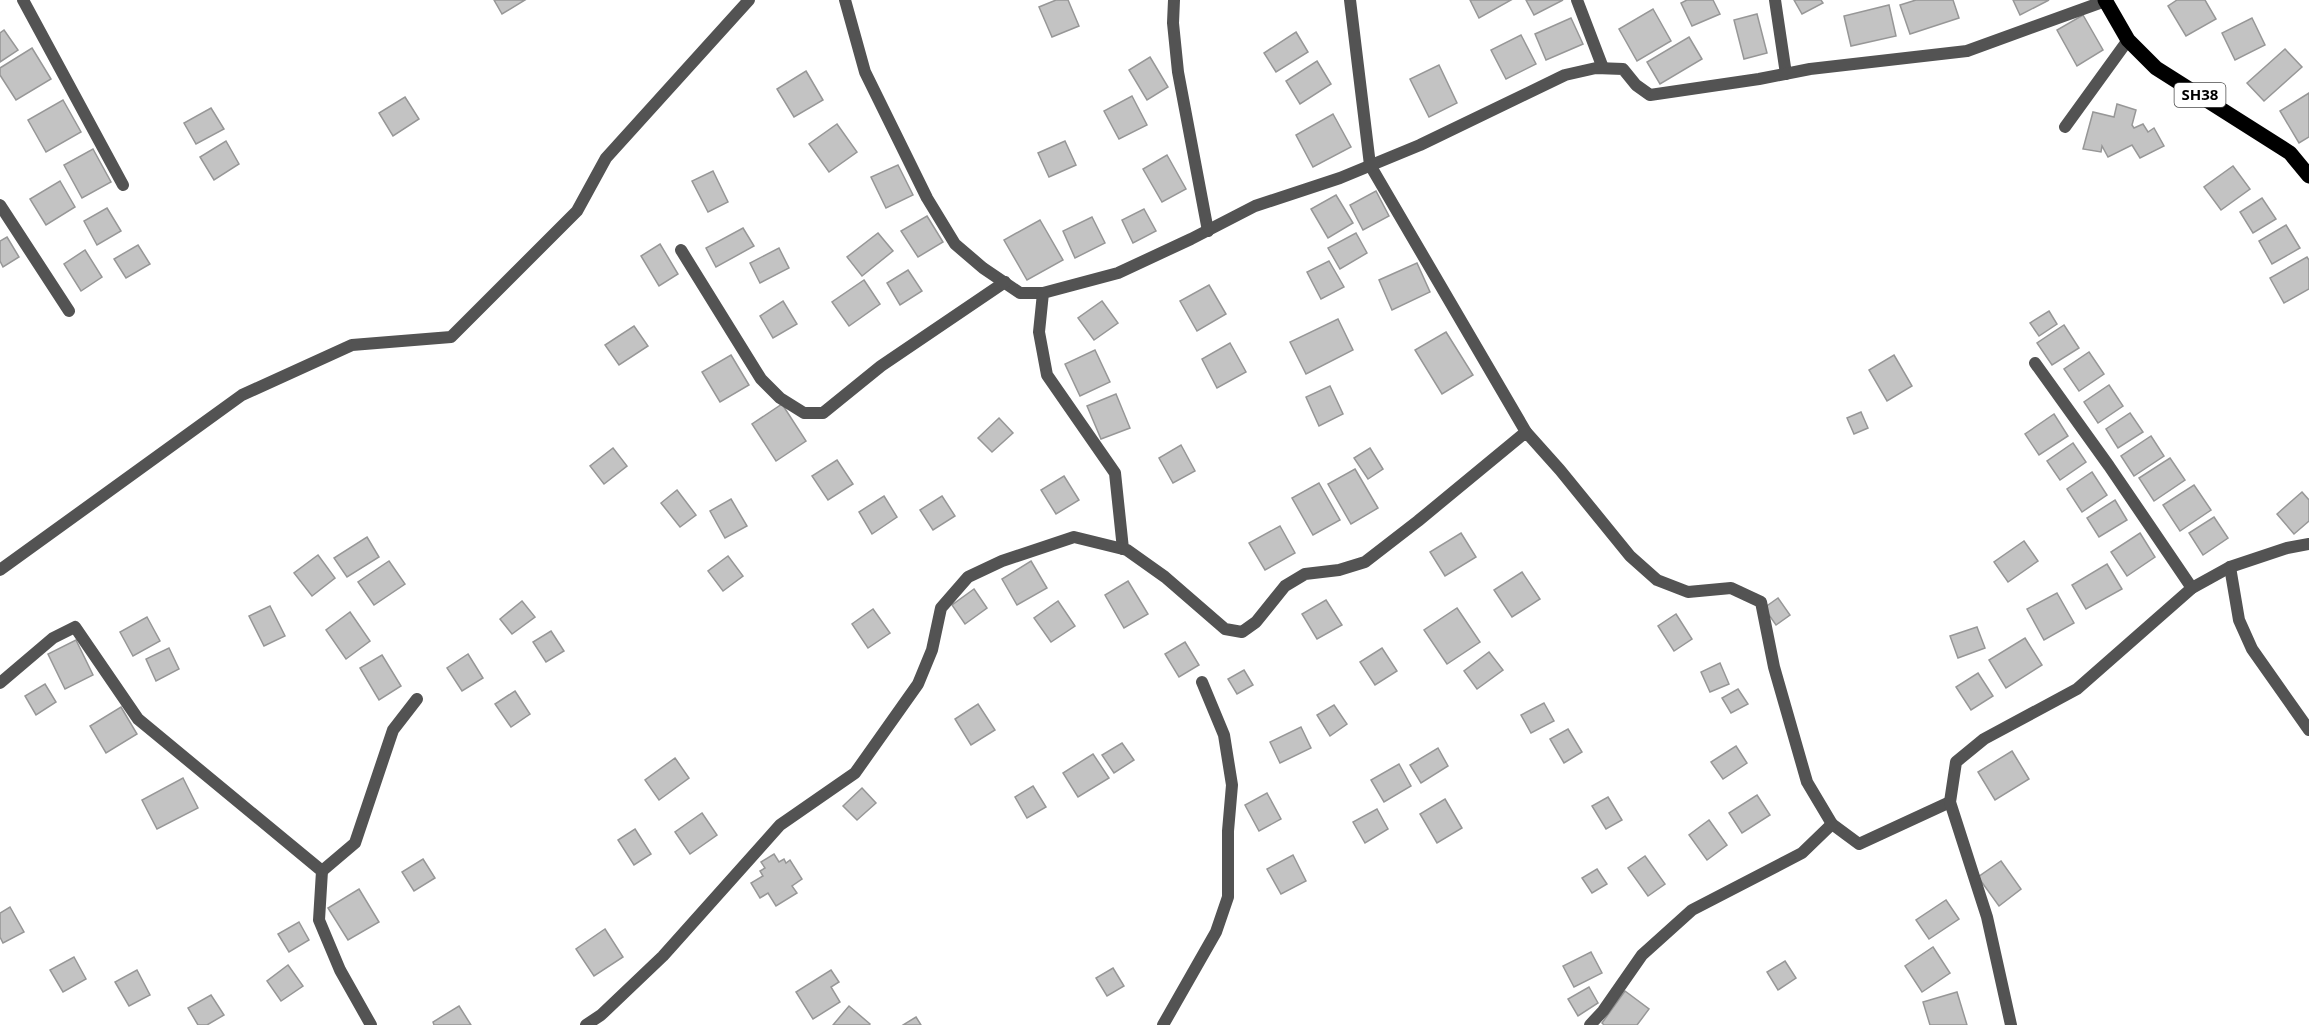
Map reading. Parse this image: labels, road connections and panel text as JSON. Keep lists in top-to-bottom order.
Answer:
{
  "streets": {
    "main road": ["SH38"]
  }
}
